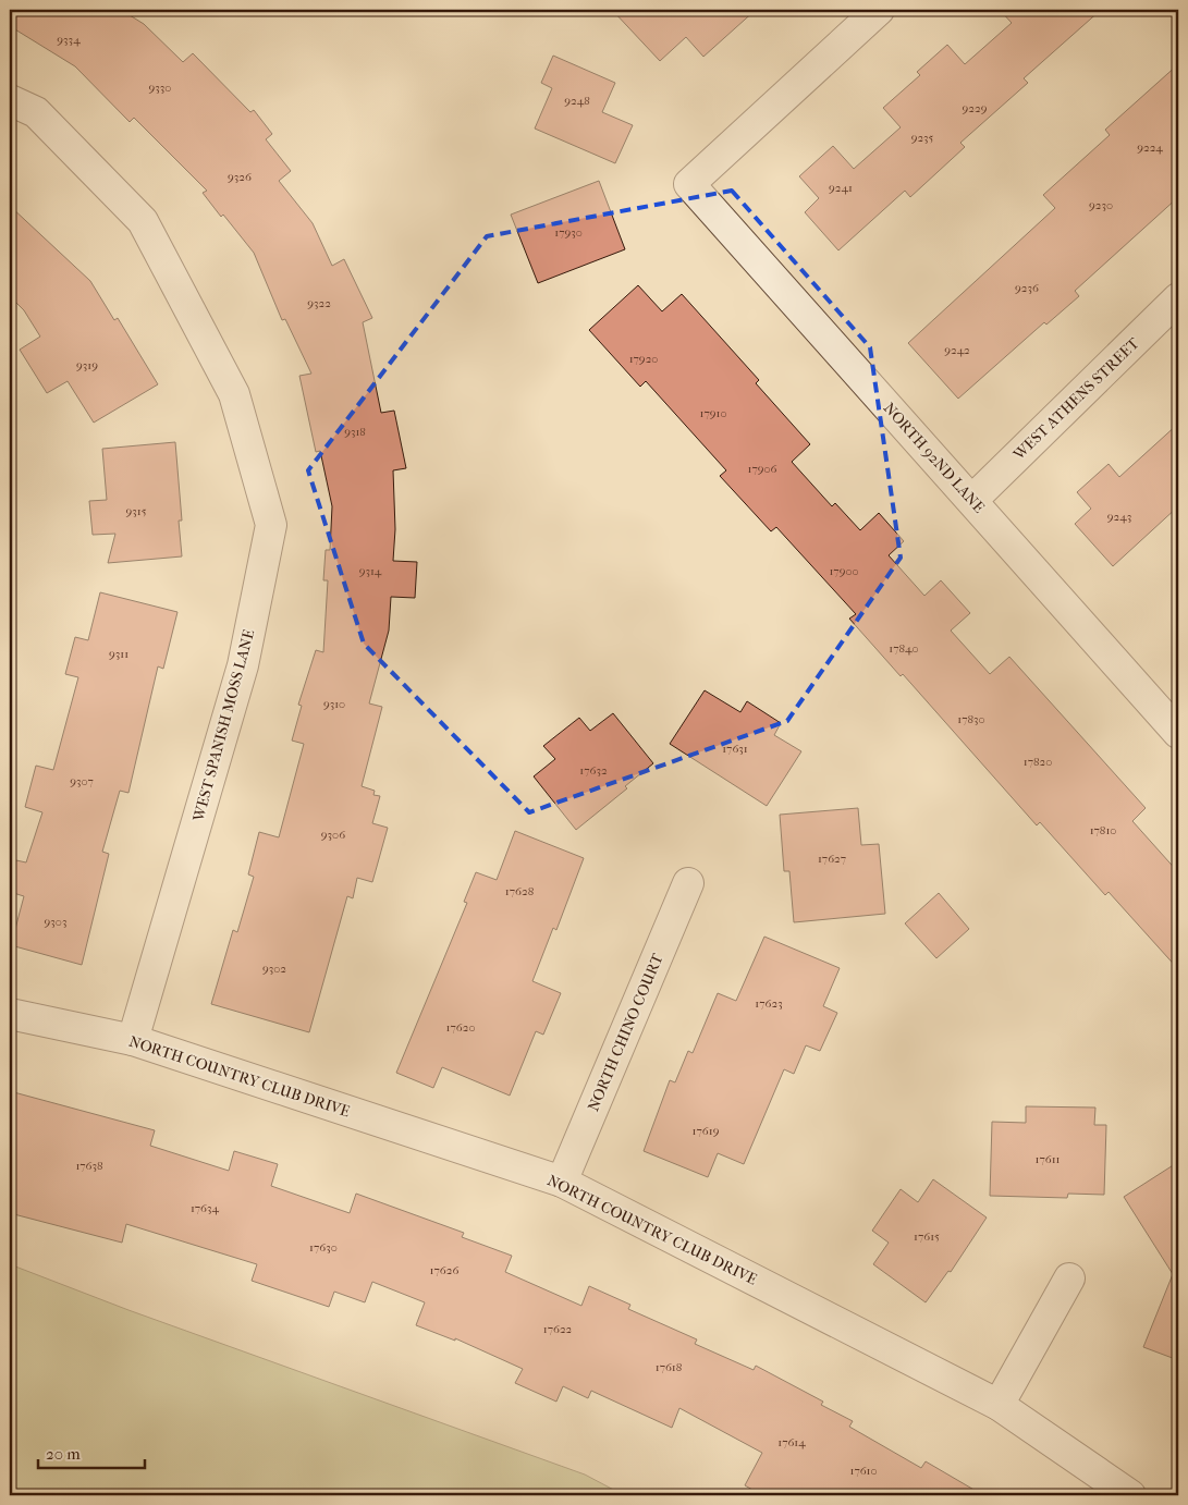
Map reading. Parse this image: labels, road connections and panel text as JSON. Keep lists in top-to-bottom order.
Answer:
{
  "streets": {
    "street": [
      "WEST ATHENS STREET",
      "NORTH 92ND LANE",
      "WEST SPANISH MOSS LANE",
      "NORTH CHINO COURT",
      "NORTH COUNTRY CLUB DRIVE"
    ]
  },
  "crossings": [
    ["WEST ATHENS STREET", "NORTH 92ND LANE"],
    ["WEST SPANISH MOSS LANE", "NORTH COUNTRY CLUB DRIVE"],
    ["NORTH CHINO COURT", "NORTH COUNTRY CLUB DRIVE"]
  ],
  "house_numbers": [
    "9334",
    "9330",
    "9248",
    "9229",
    "9235",
    "9224",
    "9326",
    "9241",
    "9230",
    "17930",
    "9236",
    "9322",
    "9242",
    "17920",
    "9319",
    "17910",
    "9318",
    "17906",
    "9315",
    "9243",
    "9314",
    "17900",
    "17840",
    "9311",
    "9310",
    "17830",
    "17631",
    "17820",
    "17632",
    "9307",
    "17810",
    "9306",
    "17627",
    "17628",
    "9303",
    "9302",
    "17623",
    "17620",
    "17619",
    "17611",
    "17638",
    "17634",
    "17615",
    "17630",
    "17626",
    "17622",
    "17618",
    "17614",
    "17610"
  ],
  "scale_bar": "20 m"
}
